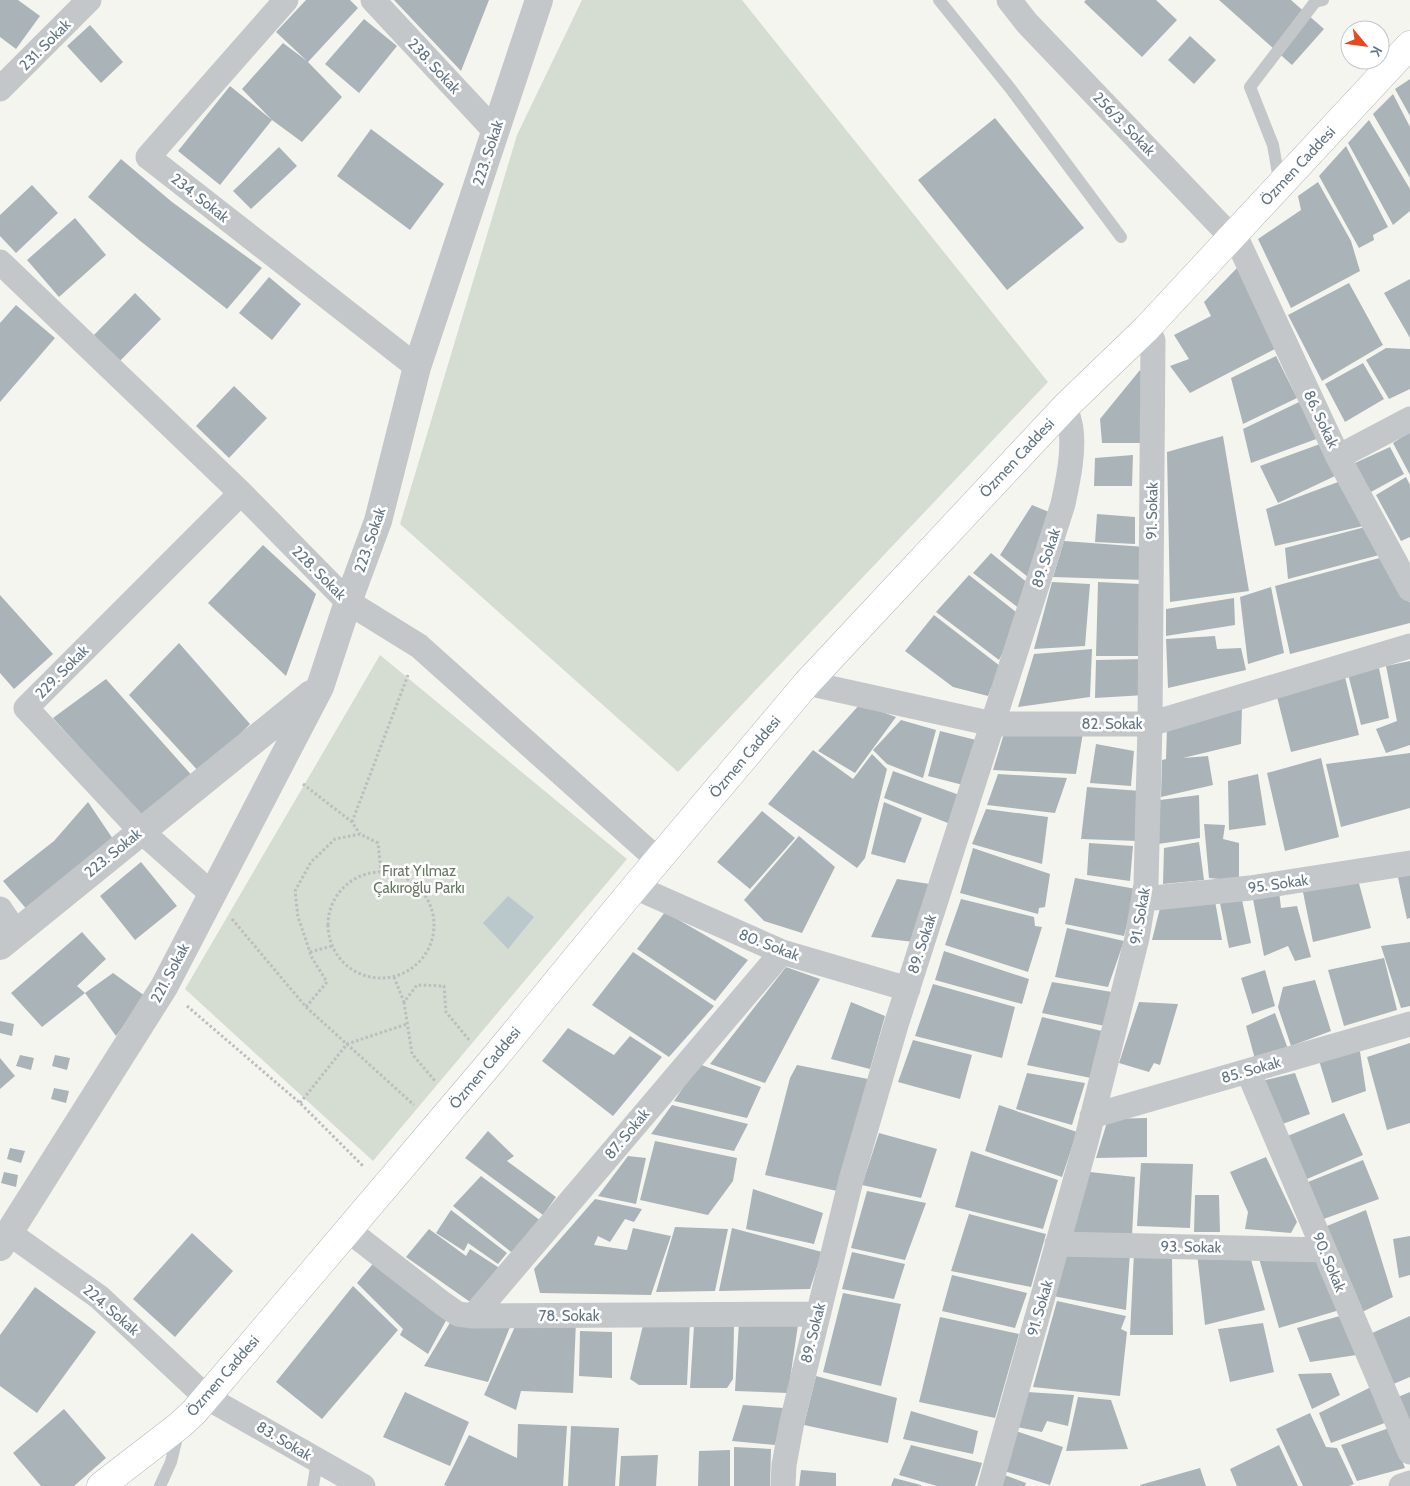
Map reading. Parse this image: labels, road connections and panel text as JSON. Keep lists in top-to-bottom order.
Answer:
{
  "streets": {
    "main road": ["Özmen Caddesi"],
    "street": [
      "231. Sokak",
      "238. Sokak",
      "256/3. Sokak",
      "223. Sokak",
      "234. Sokak",
      "86. Sokak",
      "91. Sokak",
      "89. Sokak",
      "228. Sokak",
      "229. Sokak",
      "82. Sokak",
      "95. Sokak",
      "80. Sokak",
      "221. Sokak",
      "85. Sokak",
      "87. Sokak",
      "93. Sokak",
      "90. Sokak",
      "224. Sokak",
      "78. Sokak",
      "83. Sokak"
    ]
  },
  "crossings": [
    ["238. Sokak", "223. Sokak"],
    ["256/3. Sokak", "Özmen Caddesi"],
    ["256/3. Sokak", "86. Sokak"],
    ["223. Sokak", "234. Sokak"],
    ["223. Sokak", "228. Sokak"],
    ["223. Sokak", "229. Sokak"],
    ["223. Sokak", "221. Sokak"],
    ["Özmen Caddesi", "86. Sokak"],
    ["Özmen Caddesi", "91. Sokak"],
    ["Özmen Caddesi", "89. Sokak"],
    ["Özmen Caddesi", "228. Sokak"],
    ["Özmen Caddesi", "82. Sokak"],
    ["Özmen Caddesi", "80. Sokak"],
    ["Özmen Caddesi", "224. Sokak"],
    ["Özmen Caddesi", "78. Sokak"],
    ["Özmen Caddesi", "83. Sokak"],
    ["91. Sokak", "82. Sokak"],
    ["91. Sokak", "95. Sokak"],
    ["91. Sokak", "85. Sokak"],
    ["91. Sokak", "93. Sokak"],
    ["89. Sokak", "82. Sokak"],
    ["89. Sokak", "80. Sokak"],
    ["89. Sokak", "78. Sokak"],
    ["228. Sokak", "229. Sokak"],
    ["229. Sokak", "221. Sokak"],
    ["80. Sokak", "87. Sokak"],
    ["221. Sokak", "224. Sokak"],
    ["85. Sokak", "90. Sokak"],
    ["87. Sokak", "78. Sokak"],
    ["93. Sokak", "90. Sokak"],
    ["224. Sokak", "83. Sokak"]
  ],
  "parks": ["Fırat Yılmaz Çakıroğlu Parkı"],
  "north": "bottom right"
}
